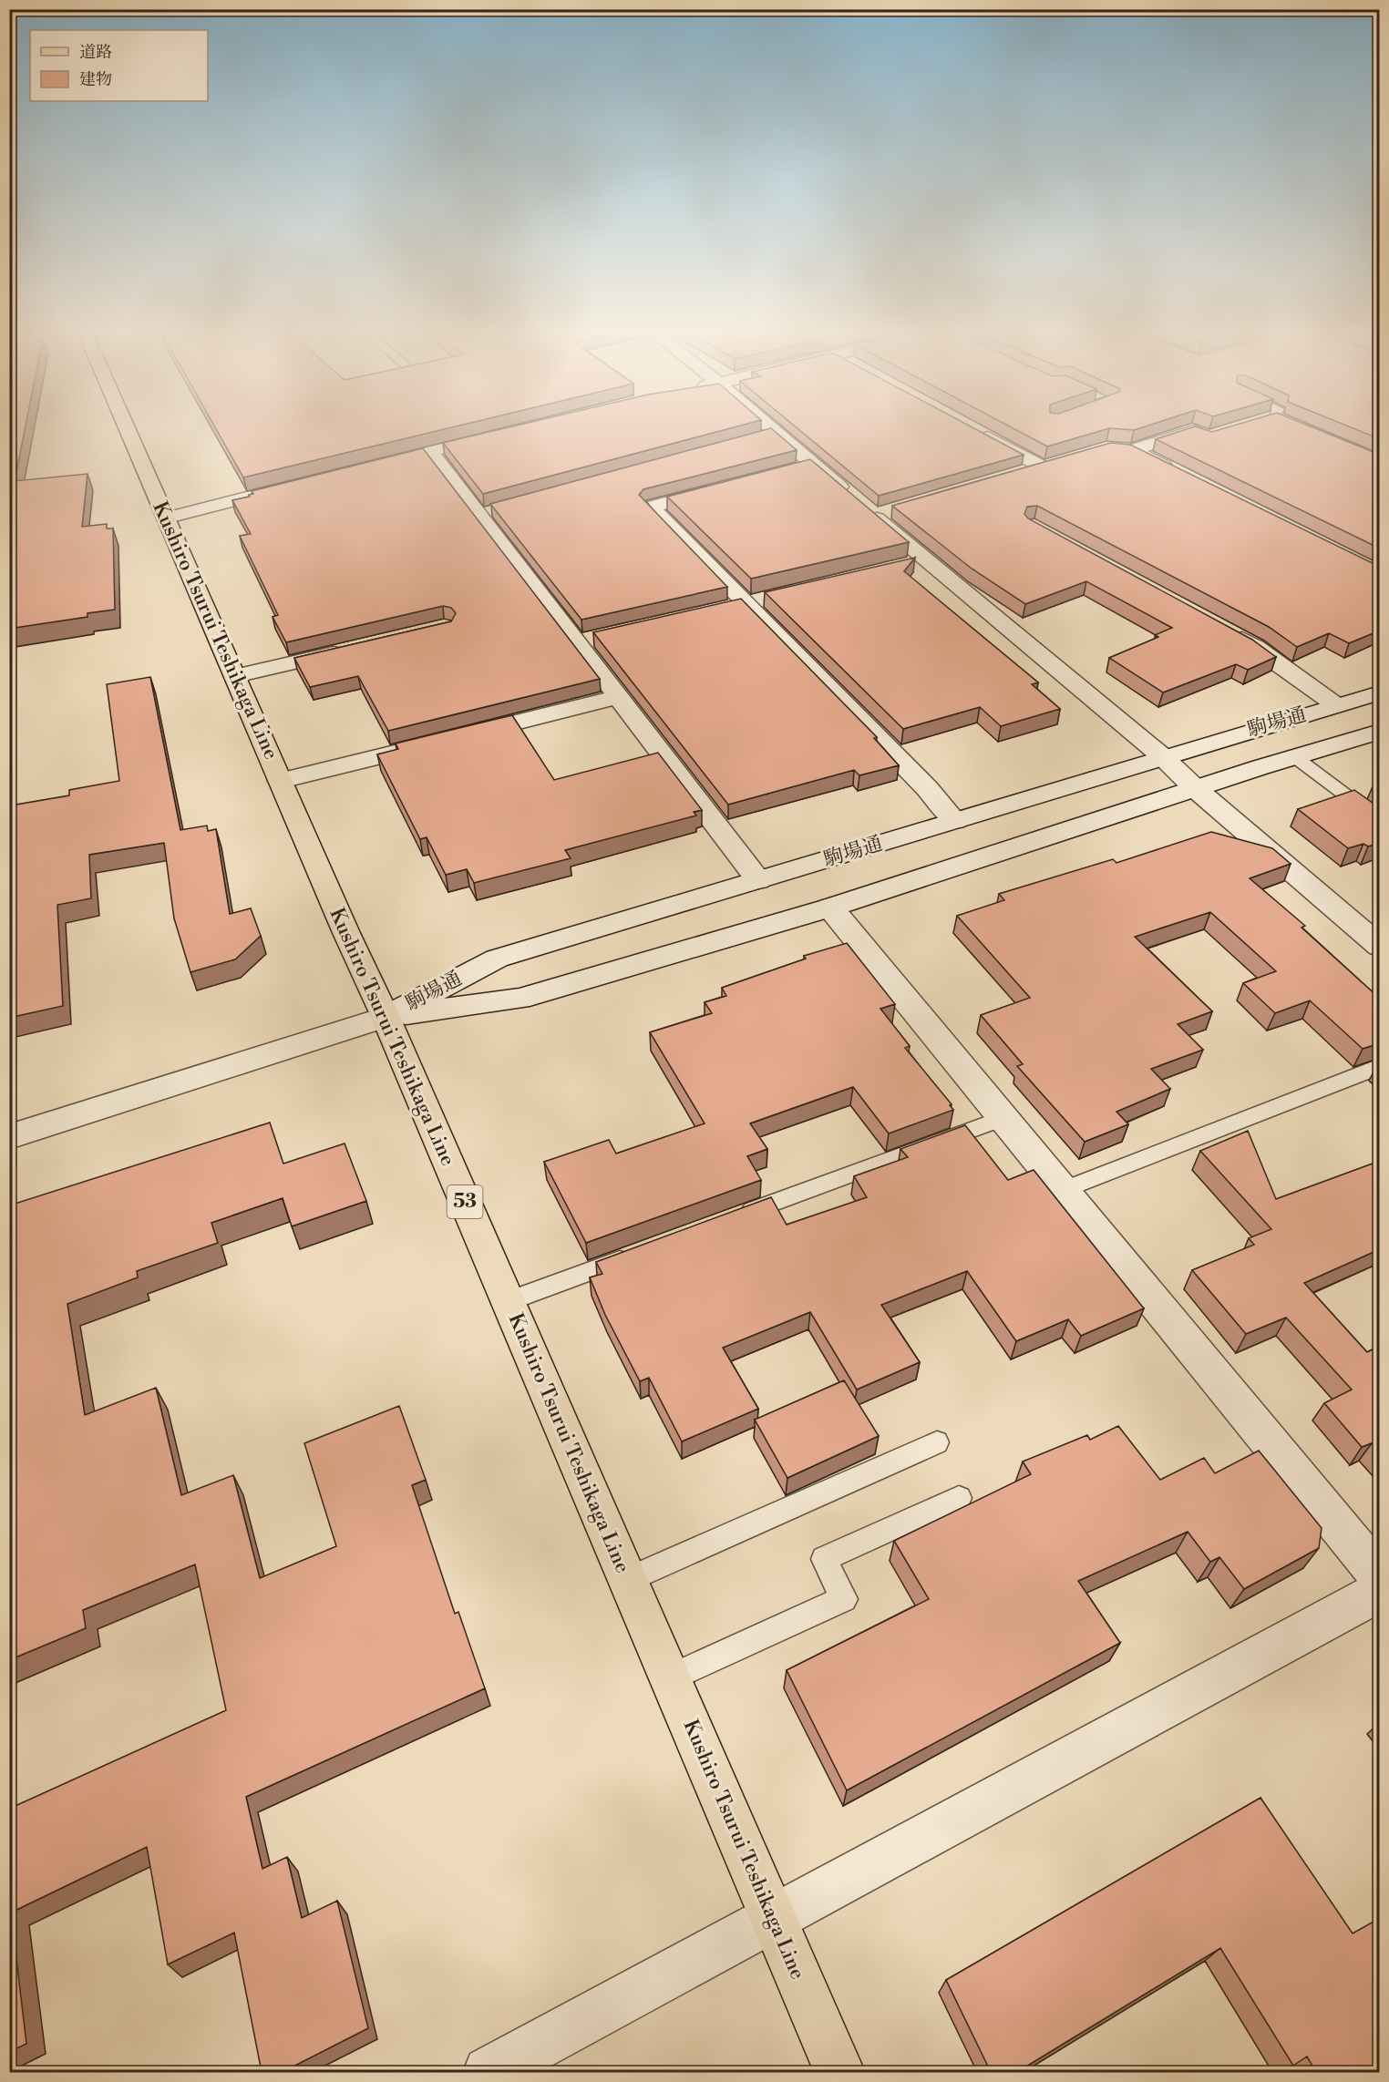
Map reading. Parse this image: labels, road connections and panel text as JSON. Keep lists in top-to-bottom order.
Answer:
{
  "streets": {
    "main road": ["Kushiro Tsurui Teshikaga Line", "53"],
    "street": ["駒場通"]
  },
  "crossings": [
    ["Kushiro Tsurui Teshikaga Line", "駒場通"]
  ],
  "legend": ["道路", "建物"]
}
